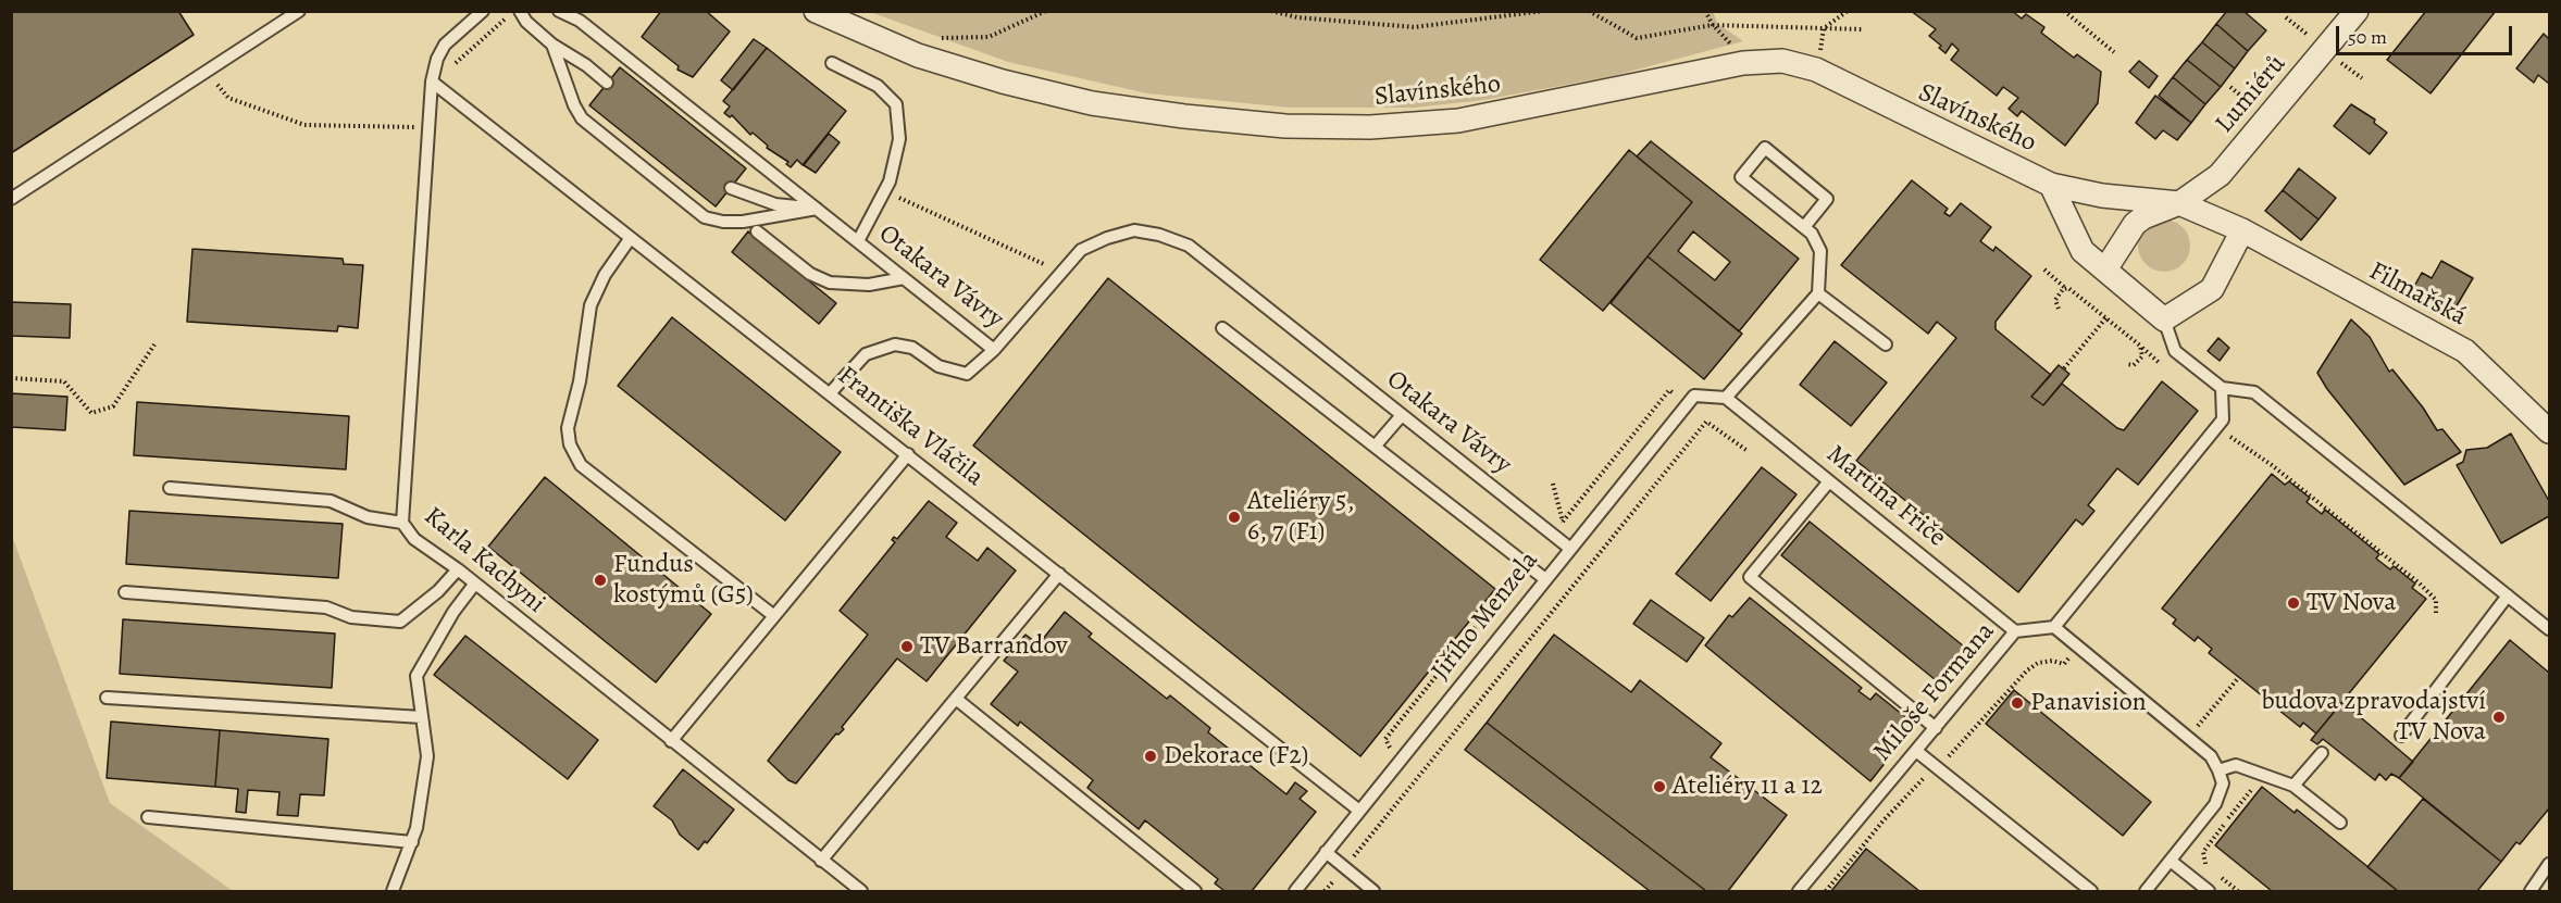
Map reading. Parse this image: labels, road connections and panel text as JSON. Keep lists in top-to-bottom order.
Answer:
{
  "streets": {
    "street": ["Slavínského", "Lumiérů", "Filmařská"],
    "lane": [
      "Otakara Vávry",
      "Františka Vláčila",
      "Martina Friče",
      "Karla Kachyni",
      "Jiřího Menzela",
      "Miloše Formana"
    ]
  },
  "crossings": [
    ["Slavínského", "Lumiérů"],
    ["Slavínského", "Filmařská"],
    ["Lumiérů", "Filmařská"],
    ["Otakara Vávry", "Jiřího Menzela"],
    ["Františka Vláčila", "Karla Kachyni"],
    ["Františka Vláčila", "Jiřího Menzela"],
    ["Martina Friče", "Jiřího Menzela"],
    ["Martina Friče", "Miloše Formana"]
  ],
  "places": [
    "Ateliéry 5, 6, 7 (F1)",
    "Fundus kostýmů (G5)",
    "TV Nova",
    "TV Barrandov",
    "Panavision",
    "budova zpravodajství TV Nova",
    "Dekorace (F2)",
    "Ateliéry 11 a 12"
  ],
  "scale_bar": "50 m"
}
